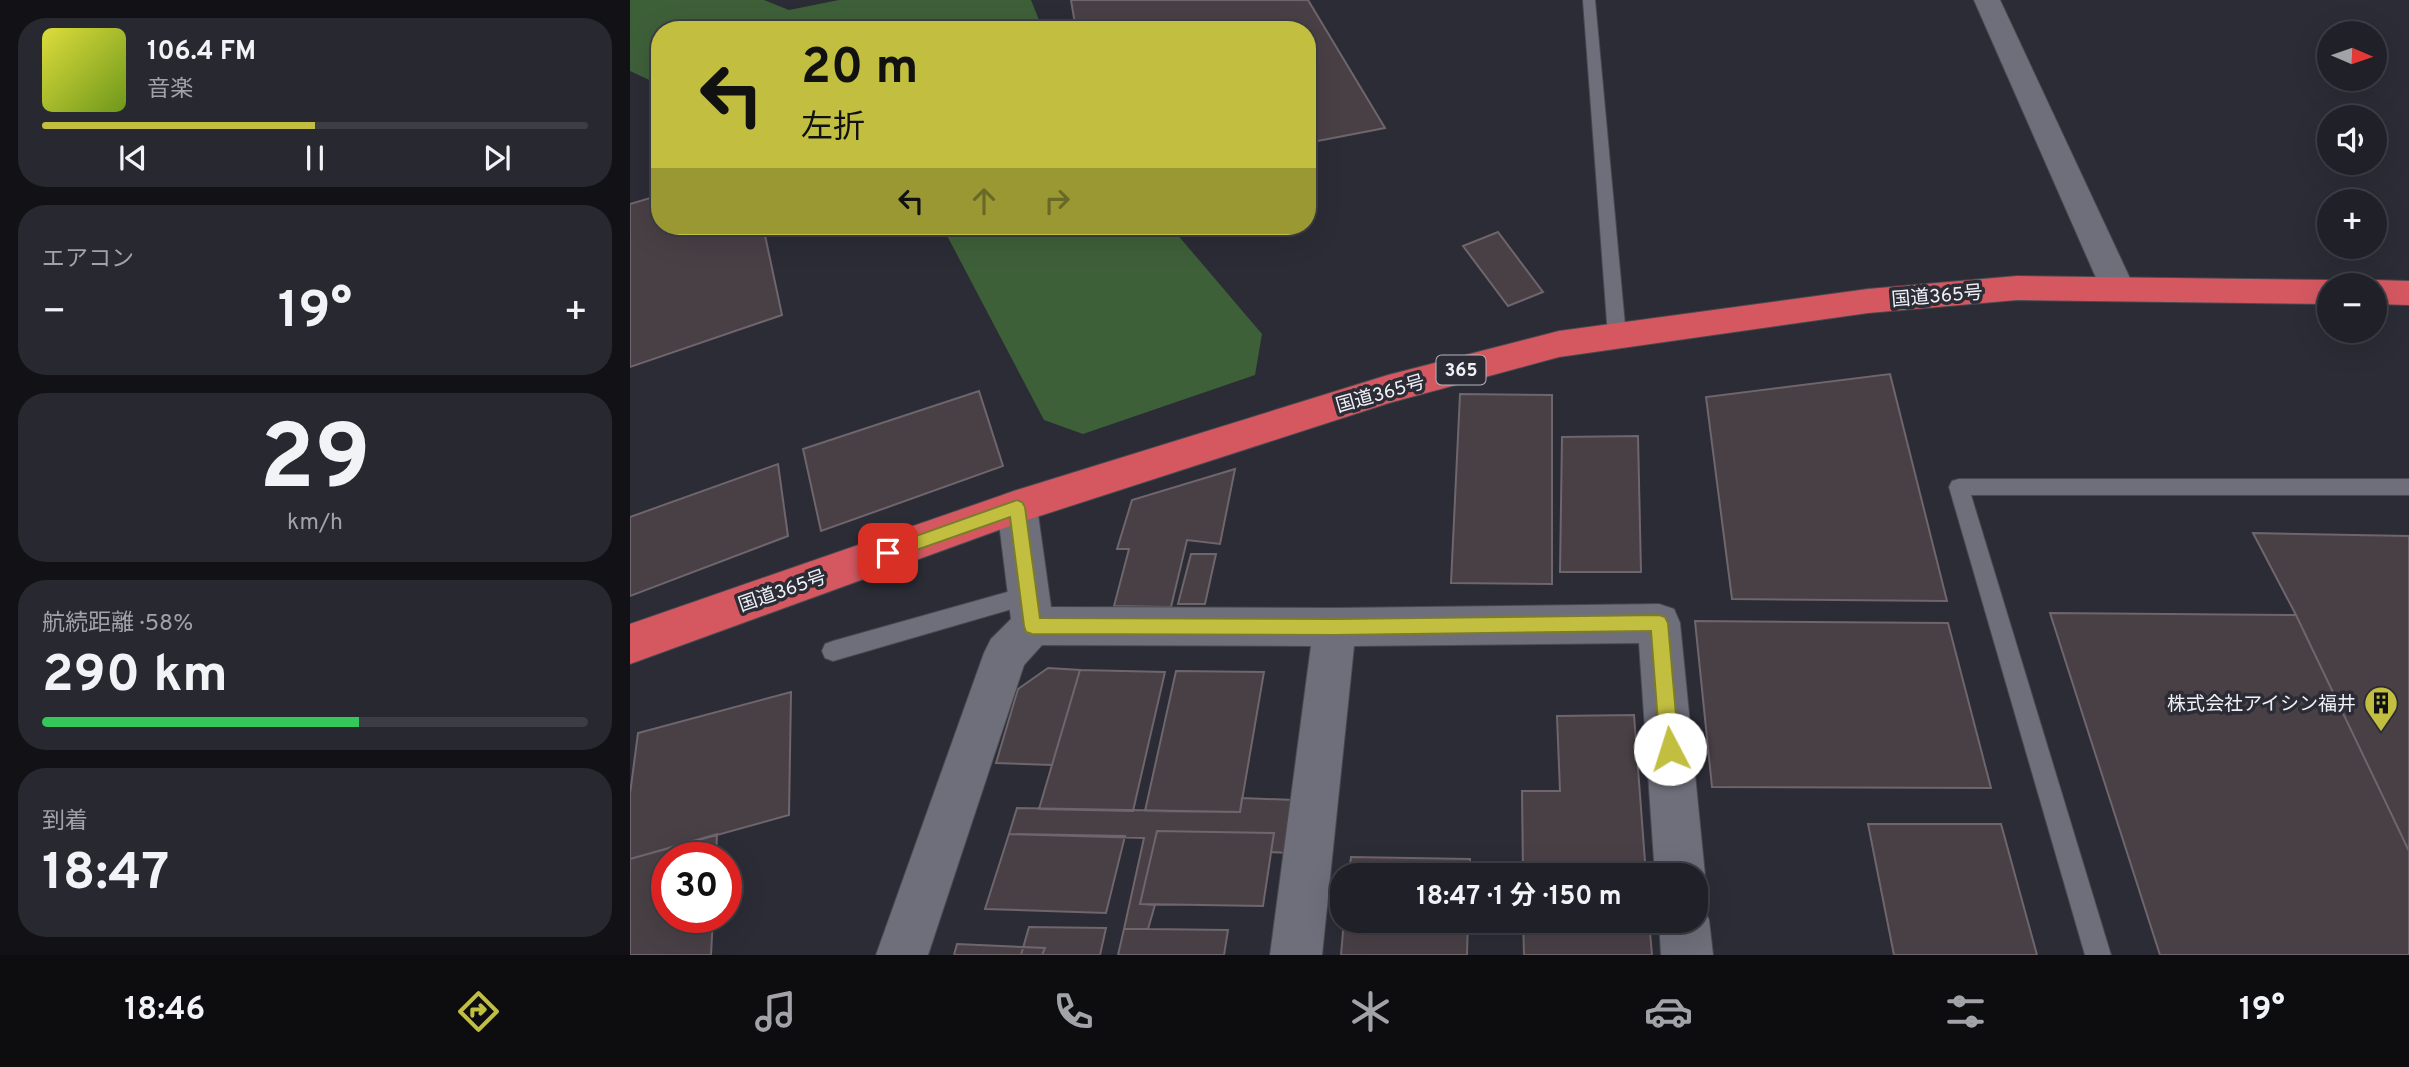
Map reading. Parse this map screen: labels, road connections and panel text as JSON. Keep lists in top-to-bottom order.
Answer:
{
  "streets": {
    "highway": ["国道365号", "365"]
  },
  "places": {
    "building": ["株式会社アイシン福井"]
  },
  "north": "right",
  "page": {
    "map_buttons": ["+", "−"],
    "turn": ["20 m", "左折"],
    "song": ["106.4 FM", "音楽"],
    "tile": [
      "エアコン",
      ["29", "km/h"],
      ["航続距離 · 58%", "290 km"],
      ["到着", "18:47"]
    ],
    "heat": ["−", "19°", "+"],
    "limit": "30",
    "trip": "18:47 · 1 分 · 150 m",
    "tabs": ["18:46", "19°"]
  }
}
